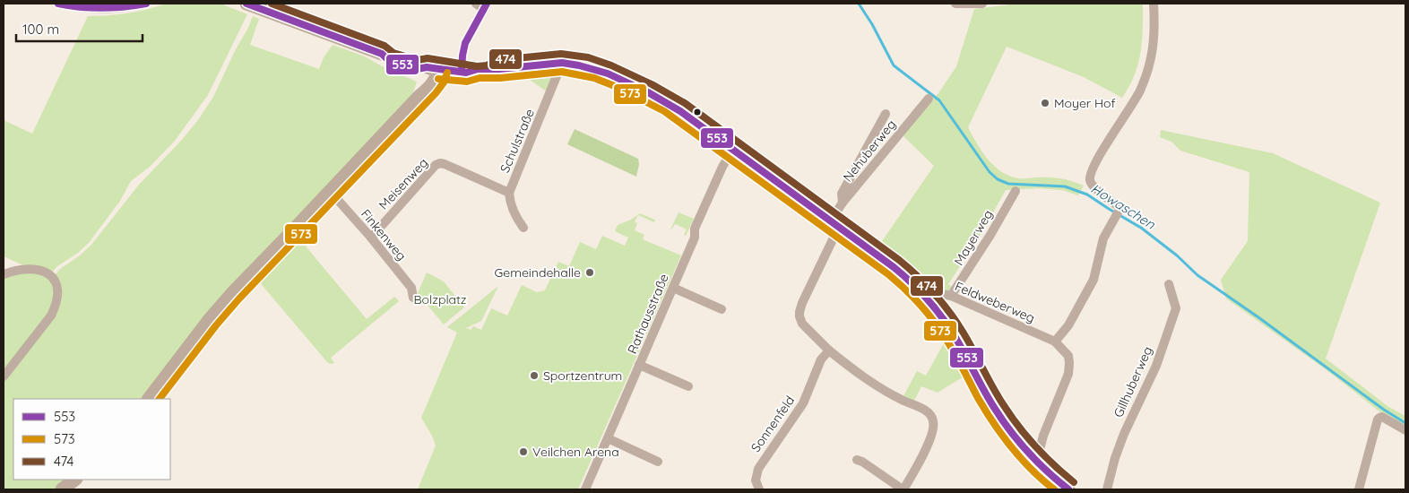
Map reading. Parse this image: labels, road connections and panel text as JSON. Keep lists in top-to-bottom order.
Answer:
{
  "streets": {
    "street": [
      "Schulstraße",
      "Nehuberweg",
      "Meisenweg",
      "Finkenweg",
      "Mayerweg",
      "Feldweberweg",
      "Rathausstraße",
      "Gillhuberweg",
      "Sonnenfeld"
    ]
  },
  "crossings": [
    ["Schulstraße", "Meisenweg"],
    ["Meisenweg", "Finkenweg"],
    ["Mayerweg", "Feldweberweg"]
  ],
  "water": ["Howaschen"],
  "parks": ["Bolzplatz"],
  "places": [
    "Moyer Hof",
    "Gemeindehalle",
    "Sportzentrum",
    "Veilchen Arena"
  ],
  "lines": ["transit line 553", "transit line 474", "transit line 573"],
  "legend": ["553", "573", "474"],
  "scale_bar": "100 m"
}
